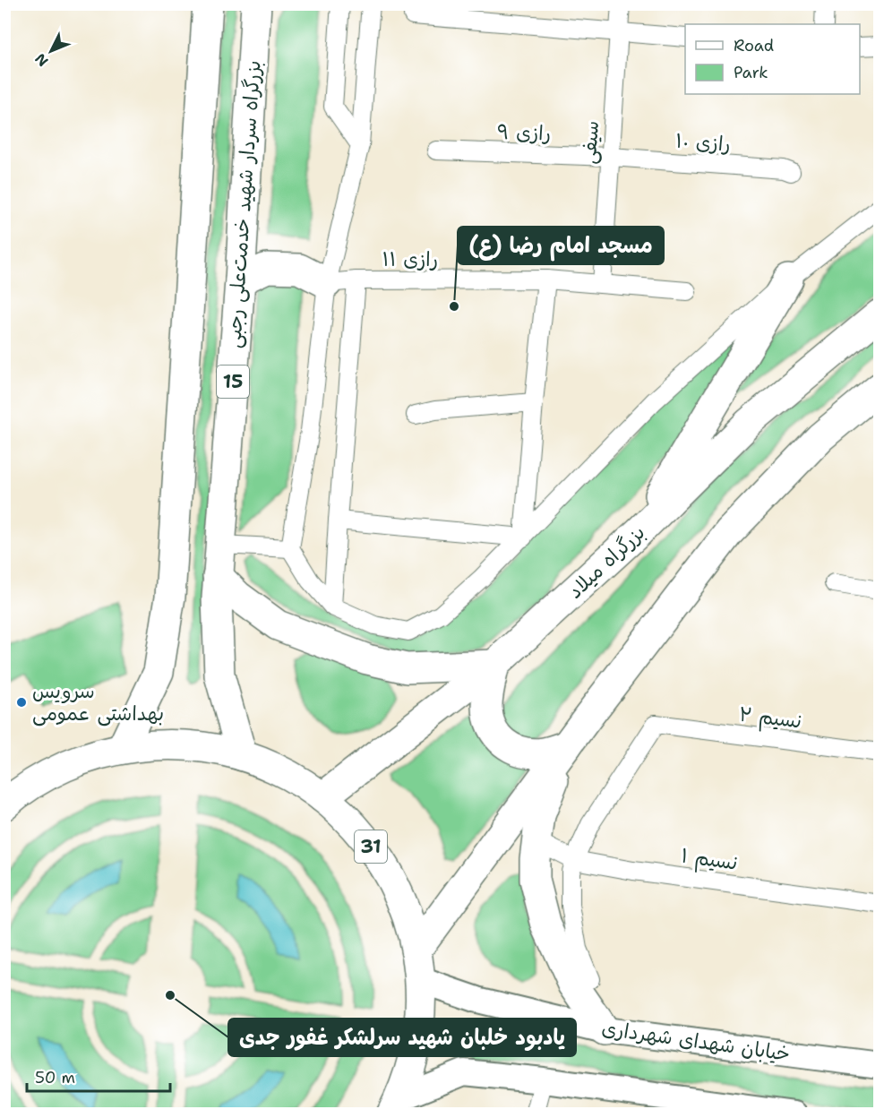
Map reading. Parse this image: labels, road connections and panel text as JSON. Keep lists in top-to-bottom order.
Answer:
{
  "streets": {
    "highway": [
      "بزرگراه سردار شهید خدمت‌علی رجبی",
      "15",
      "بزرگراه میلاد",
      "31"
    ],
    "main road": ["خیابان شهدای شهرداری"],
    "street": [
      "رازی ۹",
      "سیفی",
      "رازی ۱۰",
      "رازی ۱۱",
      "نسیم ۲",
      "نسیم ۱"
    ]
  },
  "crossings": [
    ["رازی ۹", "سیفی"],
    ["رازی ۹", "رازی ۱۰"],
    ["سیفی", "رازی ۱۰"],
    ["سیفی", "رازی ۱۱"],
    ["بزرگراه سردار شهید خدمت‌علی رجبی", "31"],
    ["بزرگراه میلاد", "31"],
    ["نسیم ۲", "نسیم ۱"],
    ["31", "خیابان شهدای شهرداری"]
  ],
  "places": ["مسجد امام رضا (ع)", "سرویس بهداشتی عمومی", "یادبود خلبان شهید سرلشکر غفور جدی"],
  "legend": ["Road", "Park"],
  "scale_bar": "50 m",
  "north": "bottom left"
}
